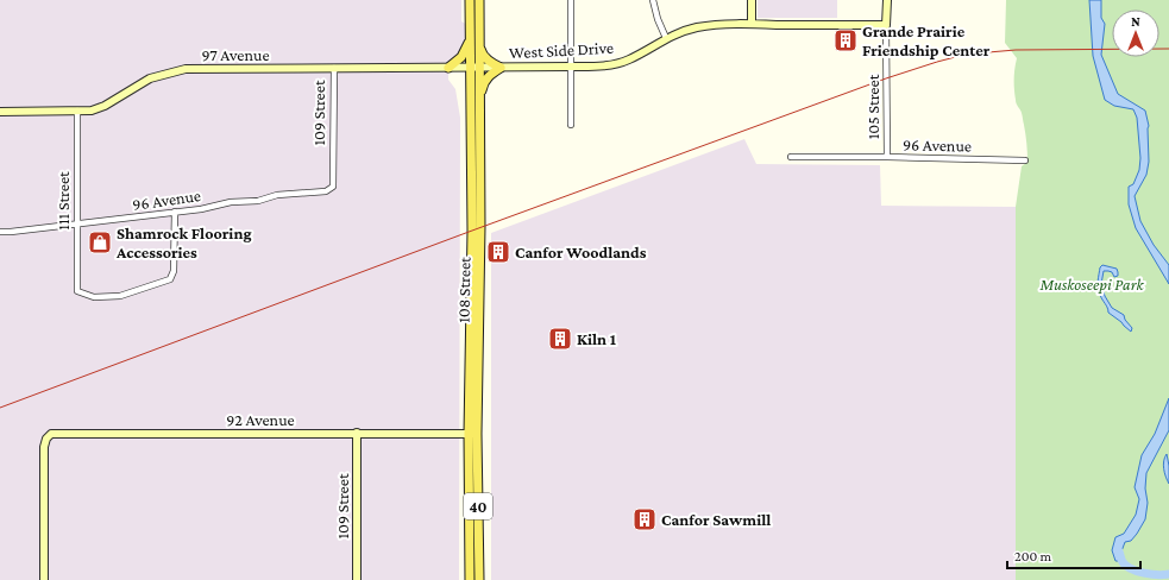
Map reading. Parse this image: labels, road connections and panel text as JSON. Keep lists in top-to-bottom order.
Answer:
{
  "streets": {
    "main road": ["108 Street", "40"],
    "street": [
      "West Side Drive",
      "97 Avenue",
      "105 Street",
      "109 Street",
      "96 Avenue",
      "111 Street",
      "92 Avenue"
    ]
  },
  "crossings": [
    ["West Side Drive", "97 Avenue"],
    ["West Side Drive", "105 Street"],
    ["West Side Drive", "108 Street"],
    ["97 Avenue", "109 Street"],
    ["97 Avenue", "111 Street"],
    ["97 Avenue", "108 Street"],
    ["105 Street", "96 Avenue"],
    ["109 Street", "96 Avenue"],
    ["109 Street", "92 Avenue"],
    ["96 Avenue", "111 Street"],
    ["108 Street", "92 Avenue"]
  ],
  "parks": ["Muskoseepi Park"],
  "places": {
    "building": [
      "Grande Prairie Friendship Center",
      "Canfor Woodlands",
      "Kiln 1",
      "Canfor Sawmill"
    ],
    "shop": ["Shamrock Flooring Accessories"]
  },
  "scale_bar": "200 m",
  "north": "top"
}
